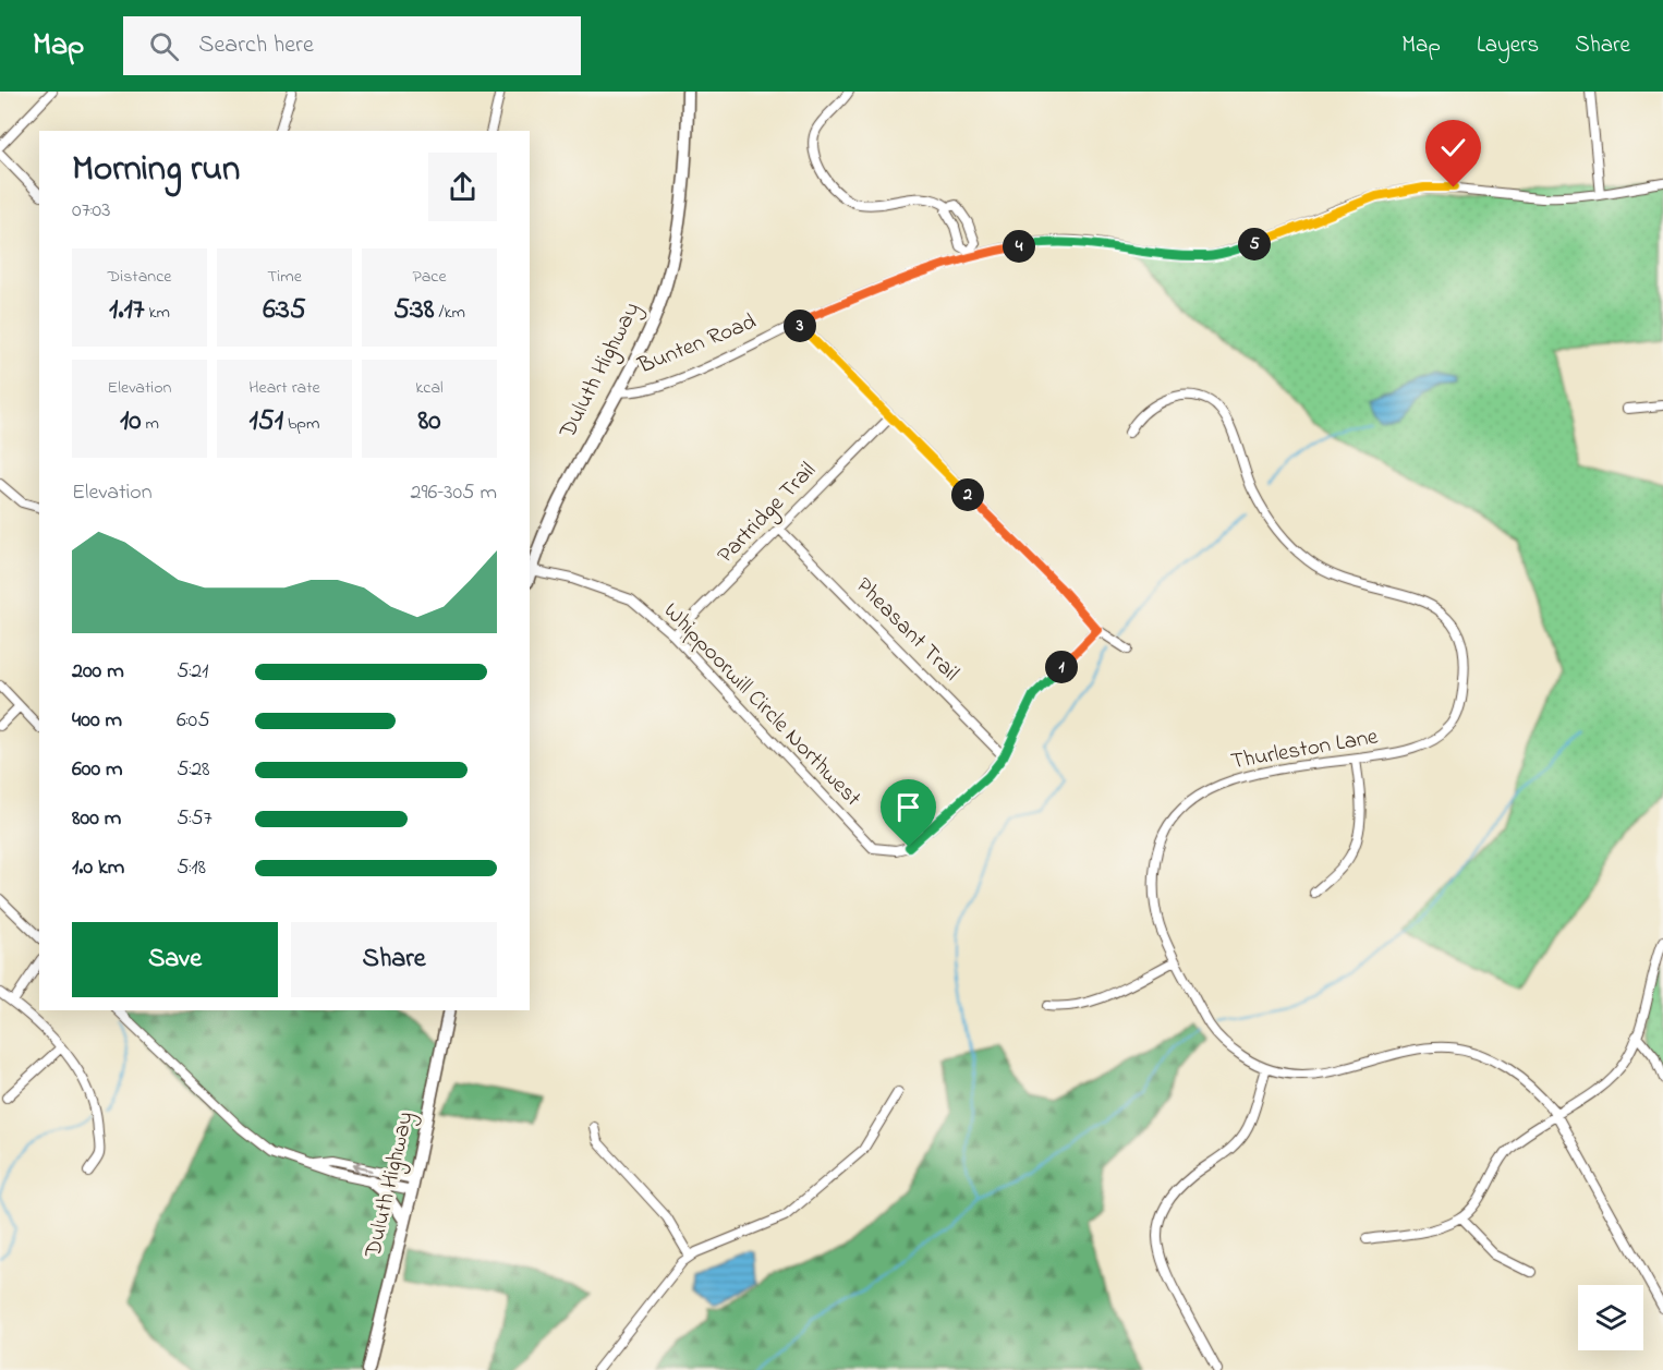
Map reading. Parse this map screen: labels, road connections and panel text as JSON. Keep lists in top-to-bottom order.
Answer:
{
  "streets": {
    "main road": ["Duluth Highway"],
    "street": [
      "Bunten Road",
      "Partridge Trail",
      "Pheasant Trail",
      "Whippoorwill Circle Northwest",
      "Thurleston Lane"
    ]
  },
  "crossings": [
    ["Bunten Road", "Duluth Highway"],
    ["Duluth Highway", "Whippoorwill Circle Northwest"],
    ["Partridge Trail", "Pheasant Trail"],
    ["Partridge Trail", "Whippoorwill Circle Northwest"],
    ["Pheasant Trail", "Whippoorwill Circle Northwest"]
  ],
  "page": {
    "header": "Map",
    "search": "Search here",
    "nav": ["Map", "Layers", "Share"],
    "heading": ["Morning run", "07:03"],
    "pins": [
      "5",
      "4",
      "3",
      "2",
      "1"
    ],
    "stats": [
      ["Distance", "1.17 km"],
      ["Time", "6:35"],
      ["Pace", "5:38 /km"],
      ["Elevation", "10 m"],
      ["Heart rate", "151 bpm"],
      ["kcal", "80"]
    ],
    "chart": ["Elevation", "296–305 m"],
    "list": [
      {
        "name": "200 m",
        "note": "5:21"
      },
      {
        "name": "400 m",
        "note": "6:05"
      },
      {
        "name": "600 m",
        "note": "5:28"
      },
      {
        "name": "800 m",
        "note": "5:57"
      },
      {
        "name": "1.0 km",
        "note": "5:18"
      }
    ],
    "buttons": ["Save", "Share"]
  }
}
